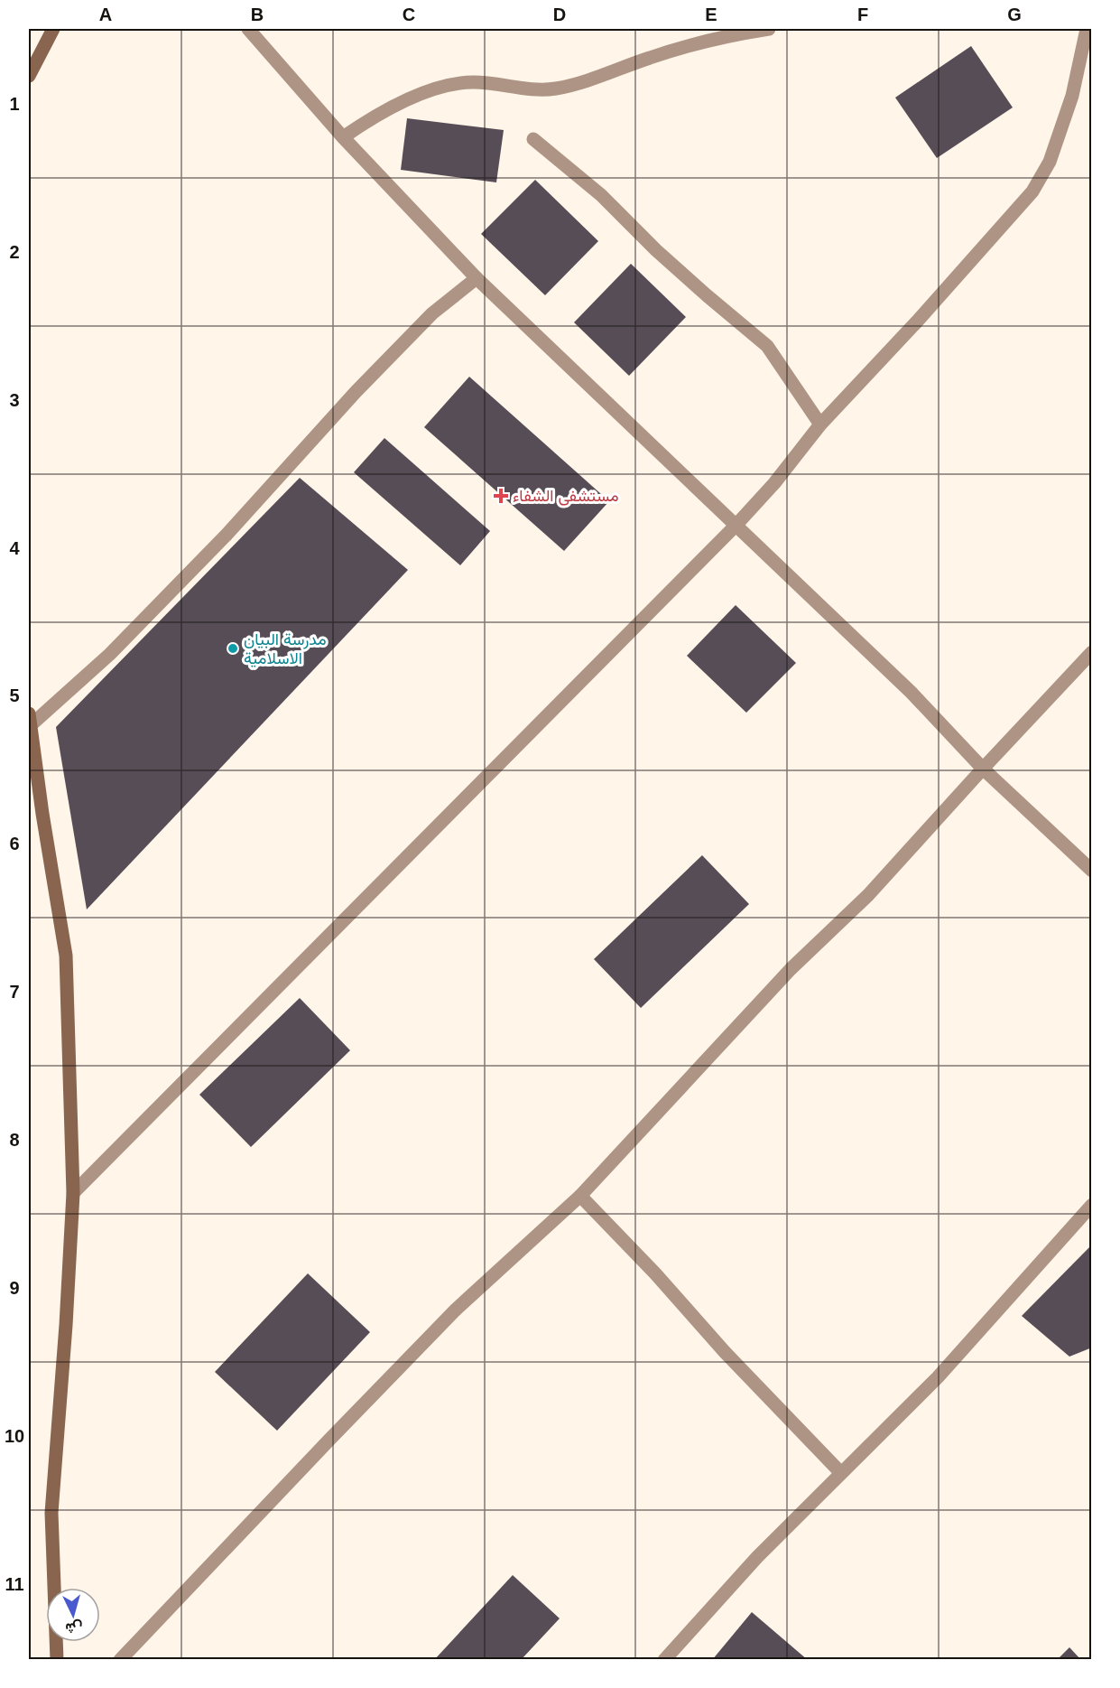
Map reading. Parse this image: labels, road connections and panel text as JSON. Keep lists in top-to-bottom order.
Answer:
{
  "places": {
    "health": ["مستشفى الشفاء"],
    "other": ["مدرسة البيان الاسلامية"]
  },
  "north": "bottom",
  "grid": {
    "columns": [
      "A",
      "B",
      "C",
      "D",
      "E",
      "F",
      "G"
    ],
    "rows": [
      "1",
      "2",
      "3",
      "4",
      "5",
      "6",
      "7",
      "8",
      "9",
      "10",
      "11"
    ]
  }
}
